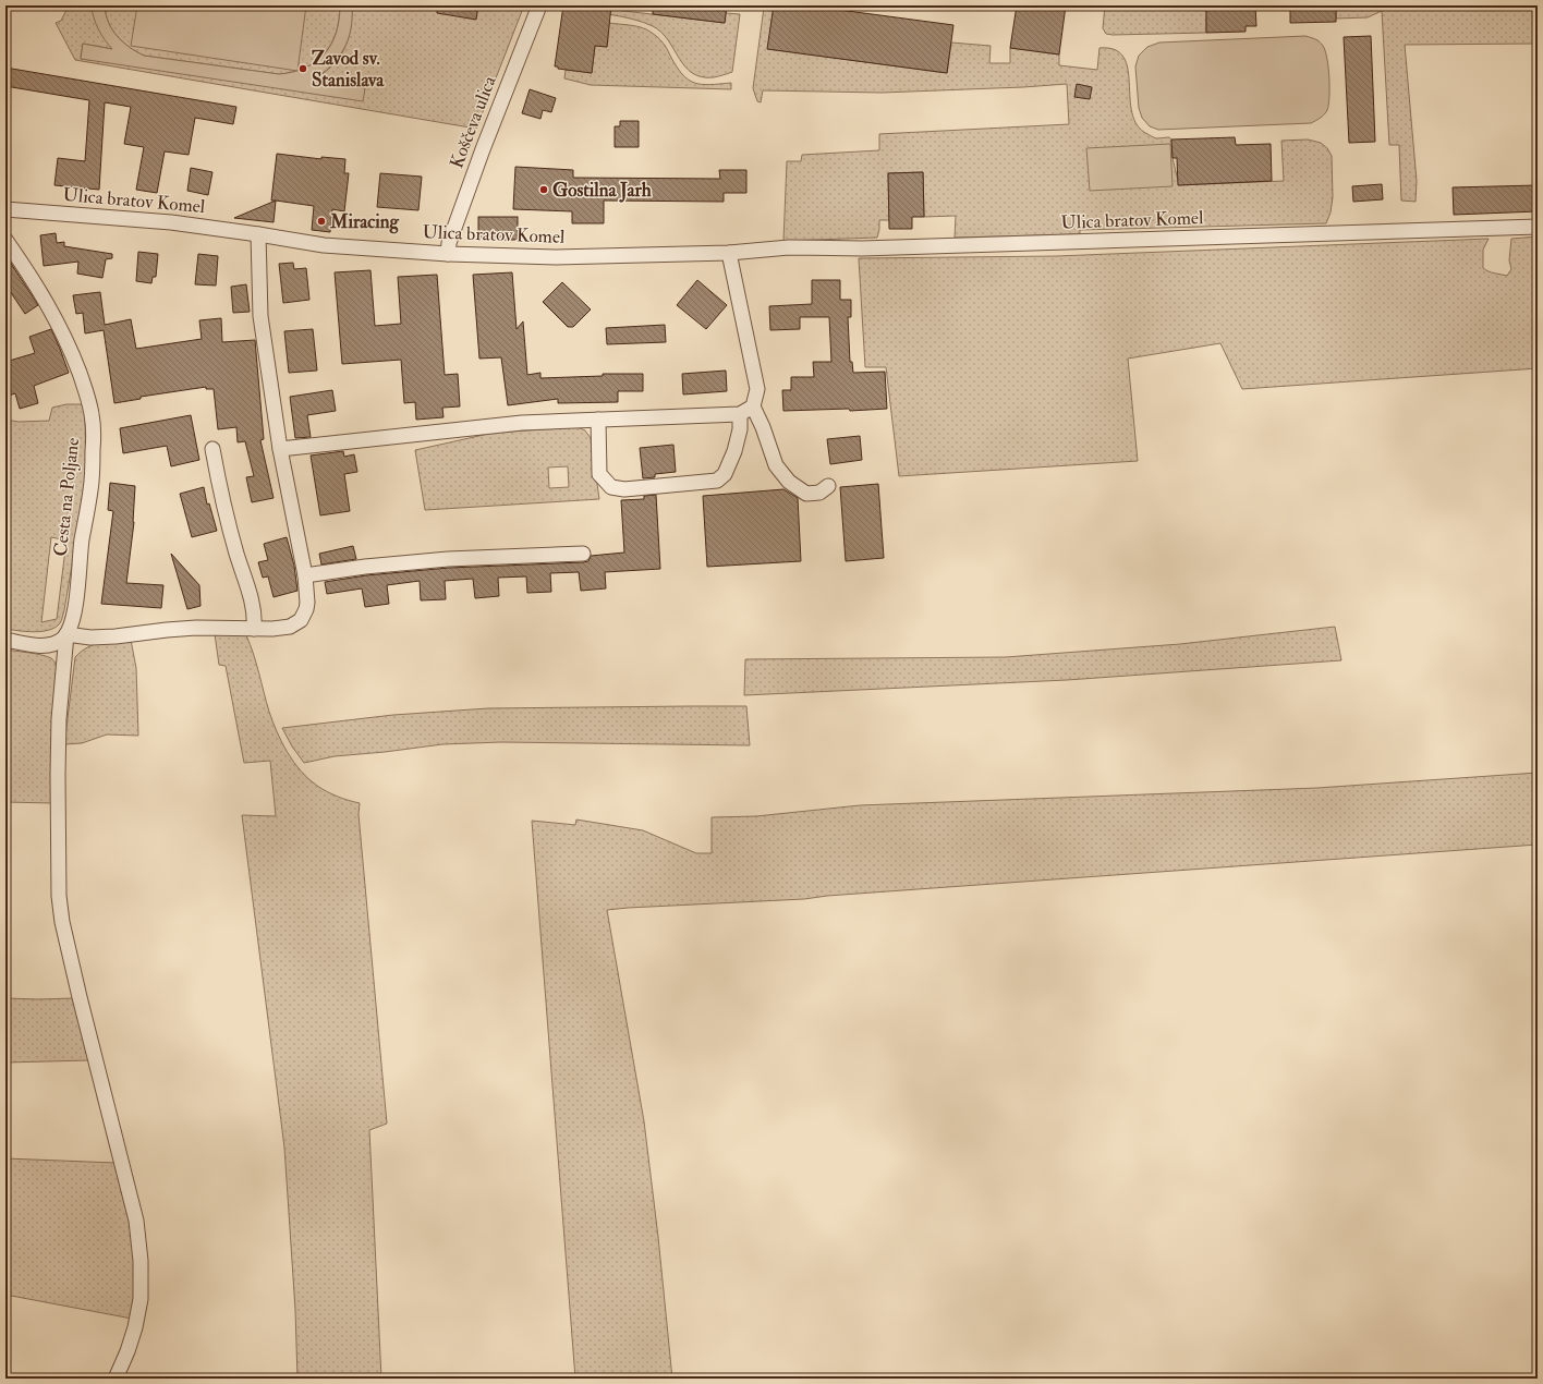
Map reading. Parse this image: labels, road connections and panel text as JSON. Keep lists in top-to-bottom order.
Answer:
{
  "streets": {
    "street": ["Koščeva ulica", "Ulica bratov Komel", "Cesta na Poljane"]
  },
  "crossings": [
    ["Koščeva ulica", "Ulica bratov Komel"]
  ],
  "places": ["Zavod sv. Stanislava", "Gostilna Jarh", "Miracing"]
}
